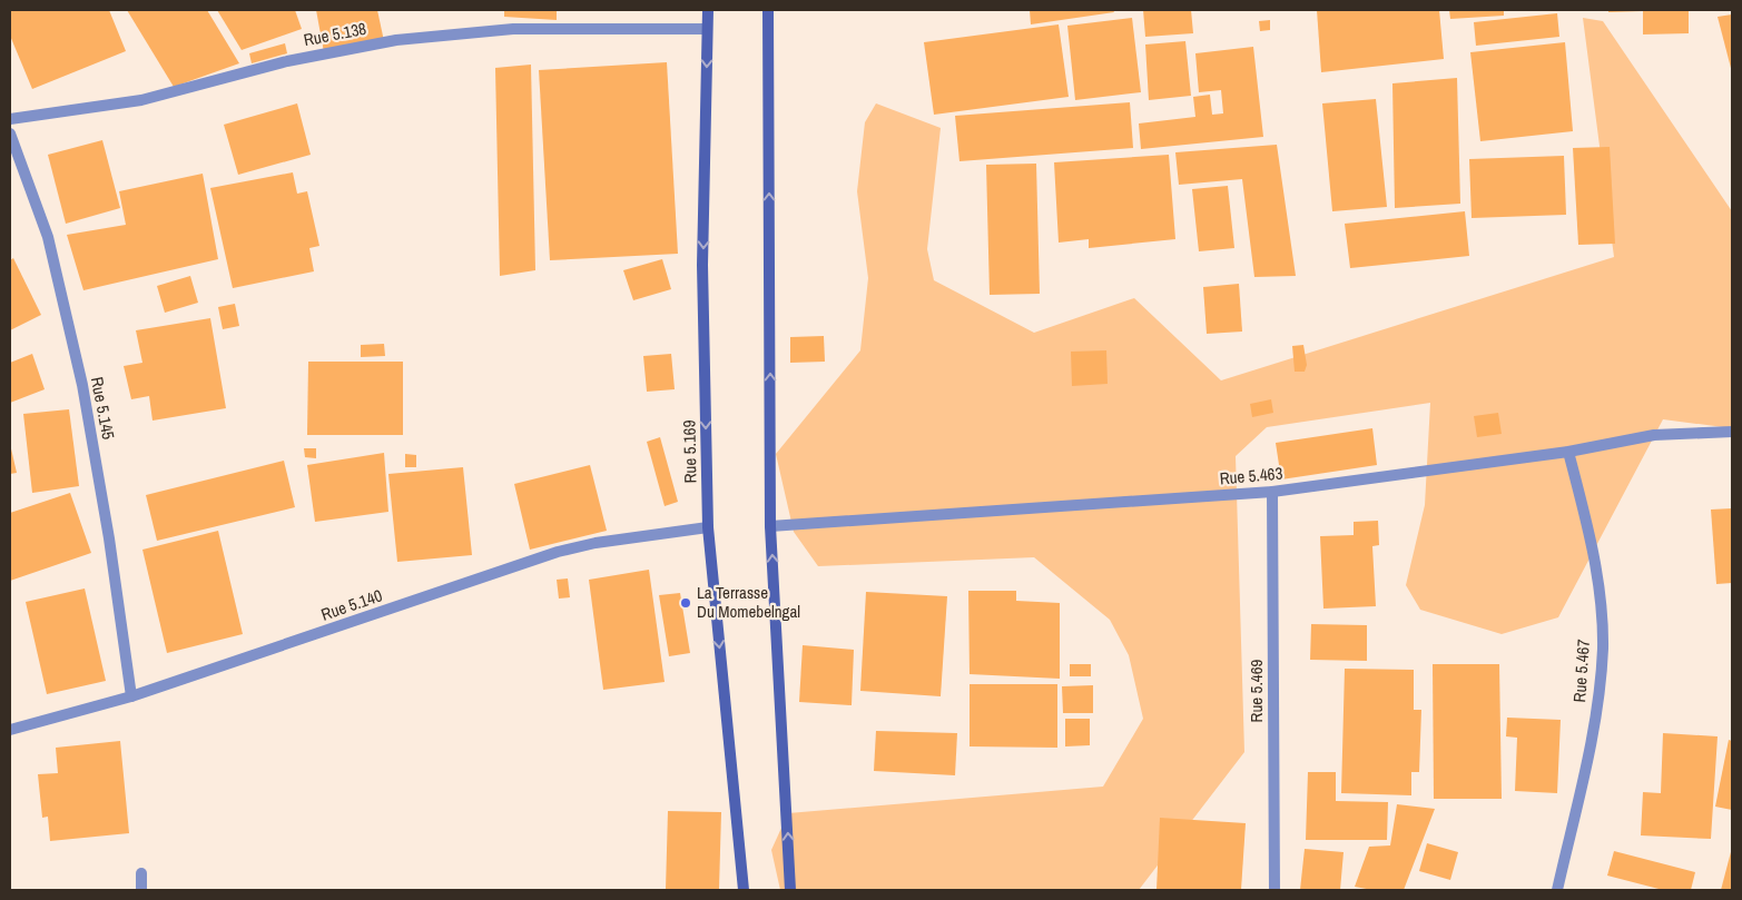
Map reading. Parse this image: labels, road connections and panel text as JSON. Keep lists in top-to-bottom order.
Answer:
{
  "streets": {
    "main road": ["Rue 5.169"],
    "street": [
      "Rue 5.138",
      "Rue 5.145",
      "Rue 5.463",
      "Rue 5.140",
      "Rue 5.467",
      "Rue 5.469"
    ]
  },
  "crossings": [
    ["Rue 5.138", "Rue 5.169"],
    ["Rue 5.145", "Rue 5.140"],
    ["Rue 5.169", "Rue 5.140"],
    ["Rue 5.463", "Rue 5.467"],
    ["Rue 5.463", "Rue 5.469"]
  ],
  "places": ["La Terrasse Du Momebelngal"]
}
